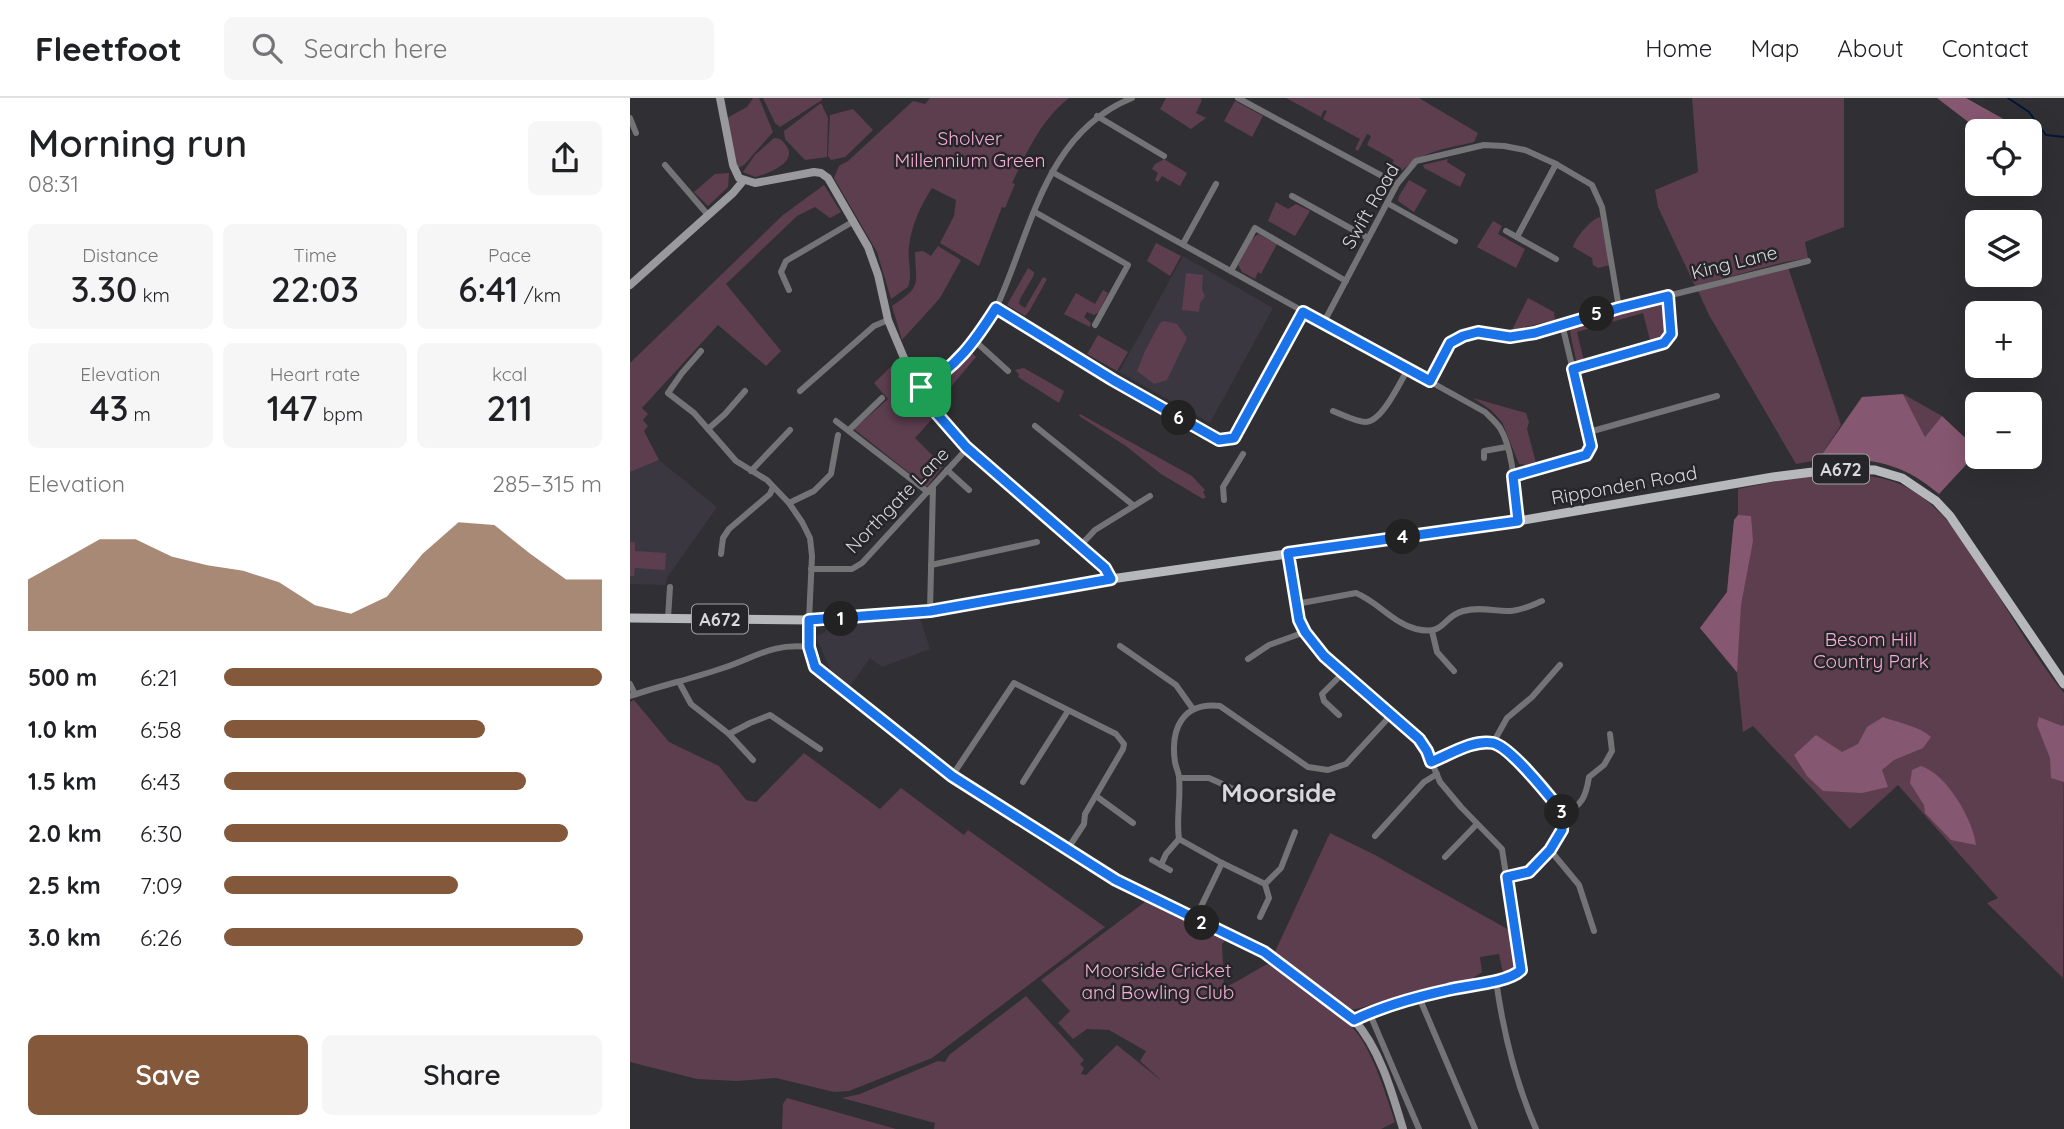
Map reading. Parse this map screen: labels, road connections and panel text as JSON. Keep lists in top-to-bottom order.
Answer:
{
  "streets": {
    "main road": ["A672", "Ripponden Road"],
    "street": ["Swift Road", "King Lane", "Northgate Lane"]
  },
  "crossings": [
    ["Swift Road", "King Lane"]
  ],
  "districts": ["Moorside"],
  "parks": ["Sholver Millennium Green", "Besom Hill Country Park", "Moorside Cricket and Bowling Club"],
  "page": {
    "header": "Fleetfoot",
    "search": "Search here",
    "nav": [
      "Home",
      "Map",
      "About",
      "Contact"
    ],
    "heading": ["Morning run", "08:31"],
    "map_buttons": ["+", "−"],
    "stats": [
      ["Distance", "3.30 km"],
      ["Time", "22:03"],
      ["Pace", "6:41 /km"],
      ["Elevation", "43 m"],
      ["Heart rate", "147 bpm"],
      ["kcal", "211"]
    ],
    "pins": [
      "5",
      "6",
      "4",
      "1",
      "3",
      "2"
    ],
    "chart": ["Elevation", "285–315 m"],
    "list": [
      {
        "name": "500 m",
        "note": "6:21"
      },
      {
        "name": "1.0 km",
        "note": "6:58"
      },
      {
        "name": "1.5 km",
        "note": "6:43"
      },
      {
        "name": "2.0 km",
        "note": "6:30"
      },
      {
        "name": "2.5 km",
        "note": "7:09"
      },
      {
        "name": "3.0 km",
        "note": "6:26"
      }
    ],
    "buttons": ["Save", "Share"]
  }
}
